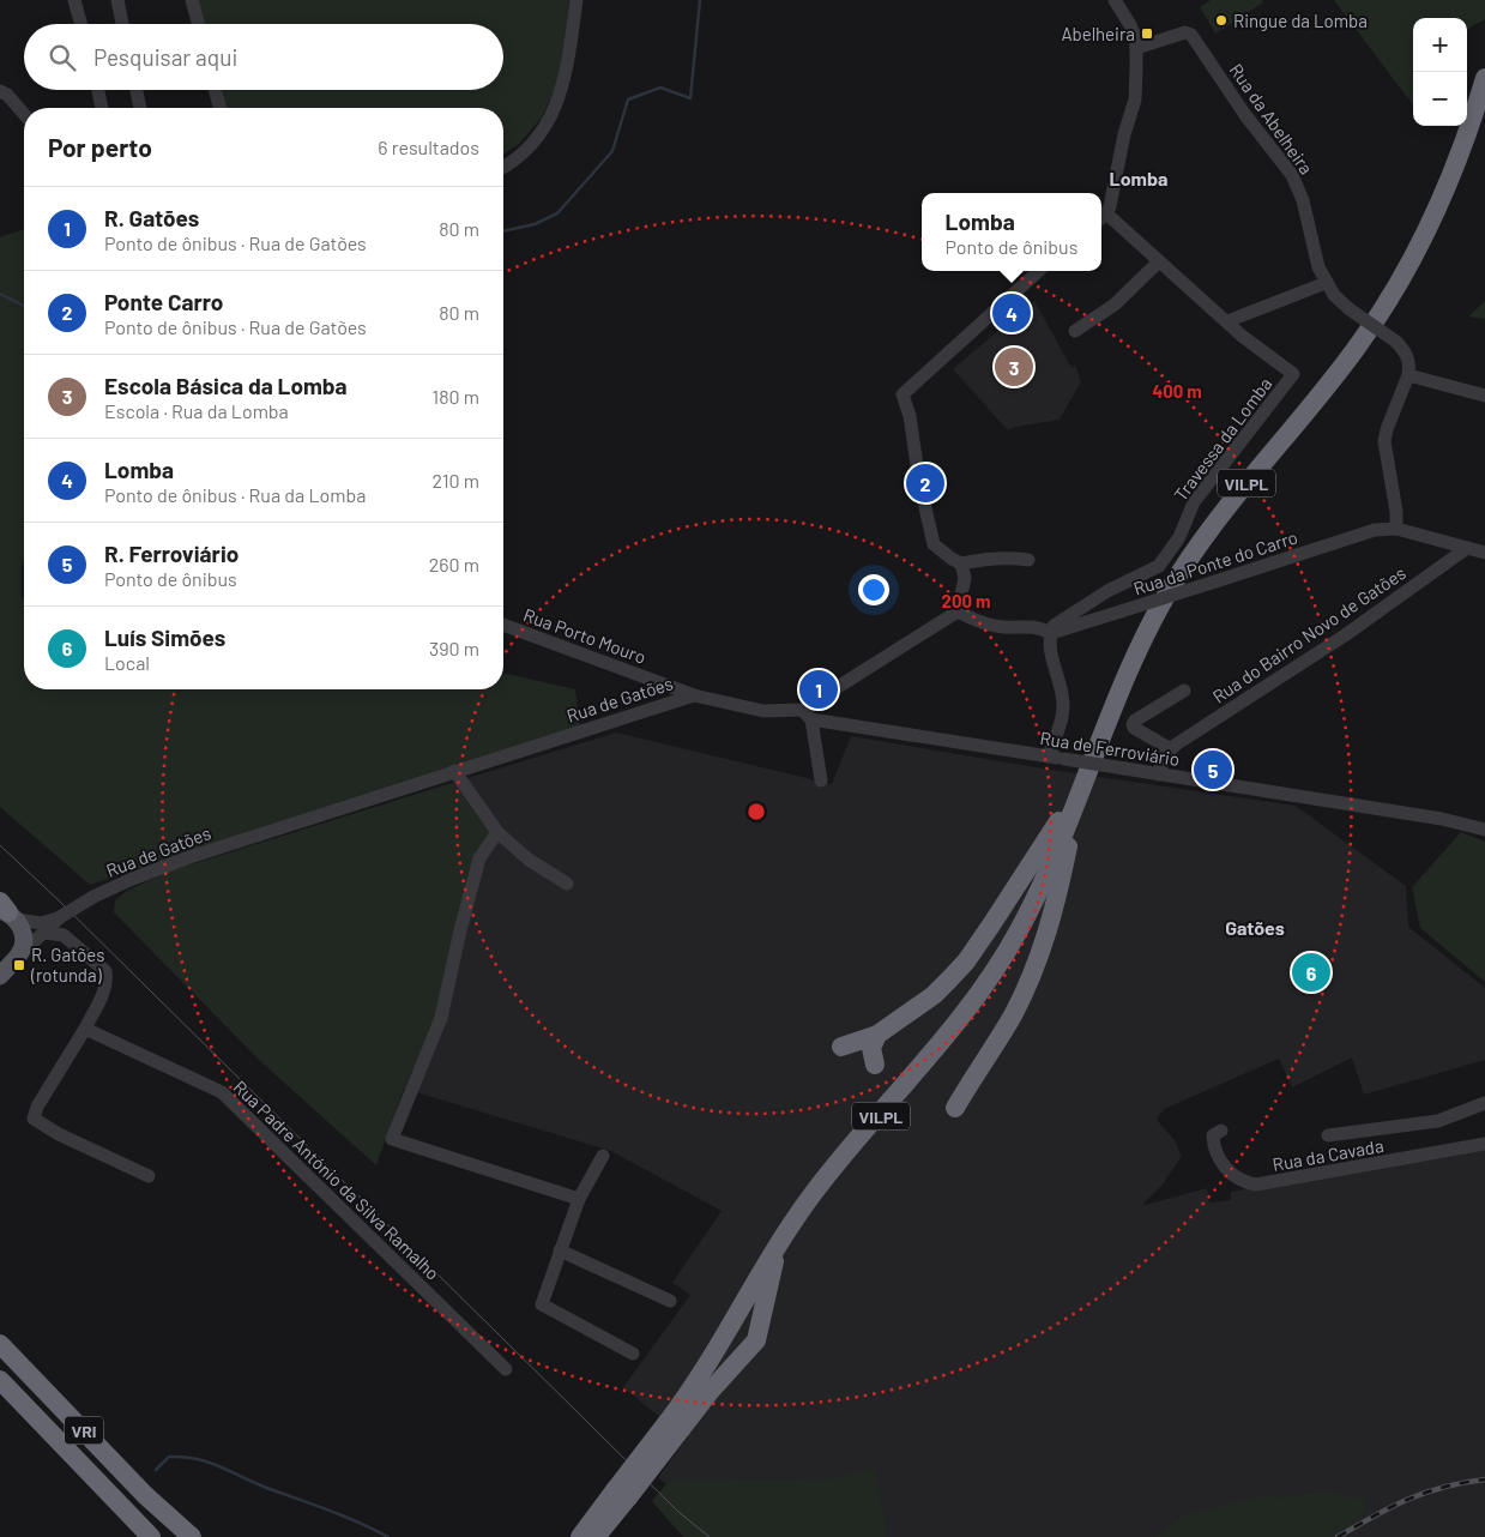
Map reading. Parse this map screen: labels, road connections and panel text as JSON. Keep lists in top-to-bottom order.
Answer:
{
  "streets": {
    "highway": ["VILPL", "VRI"],
    "street": [
      "Rua da Abelheira",
      "Travessa da Lomba",
      "Rua da Ponte do Carro",
      "Rua do Bairro Novo de Gatões",
      "Rua Porto Mouro",
      "Rua de Gatões",
      "Rua de Ferroviário",
      "Rua da Cavada",
      "Rua Padre António da Silva Ramalho"
    ]
  },
  "crossings": [
    ["Travessa da Lomba", "Rua da Ponte do Carro"],
    ["Rua da Ponte do Carro", "Rua do Bairro Novo de Gatões"],
    ["Rua Porto Mouro", "Rua de Gatões"],
    ["Rua de Gatões", "Rua de Ferroviário"]
  ],
  "districts": ["Lomba", "Gatões"],
  "places": {
    "other": ["Ringue da Lomba"],
    "transit": ["Abelheira", "R. Gatões (rotunda)"]
  },
  "page": {
    "map_buttons": ["+", "−"],
    "search": "Pesquisar aqui",
    "heading": ["Por perto", "6 resultados"],
    "list": [
      {
        "mark": "1",
        "name": "R. Gatões",
        "note": "Ponto de ônibus · Rua de Gatões",
        "value": "80 m"
      },
      {
        "mark": "2",
        "name": "Ponte Carro",
        "note": "Ponto de ônibus · Rua de Gatões",
        "value": "80 m"
      },
      {
        "mark": "3",
        "name": "Escola Básica da Lomba",
        "note": "Escola · Rua da Lomba",
        "value": "180 m"
      },
      {
        "mark": "4",
        "name": "Lomba",
        "note": "Ponto de ônibus · Rua da Lomba",
        "value": "210 m"
      },
      {
        "mark": "5",
        "name": "R. Ferroviário",
        "note": "Ponto de ônibus",
        "value": "260 m"
      },
      {
        "mark": "6",
        "name": "Luís Simões",
        "note": "Local",
        "value": "390 m"
      }
    ],
    "popup": ["Lomba", "Ponto de ônibus"],
    "pins": [
      "4",
      "3",
      "2",
      "1",
      "5",
      "6"
    ]
  },
  "rings": ["400 m", "200 m"]
}
